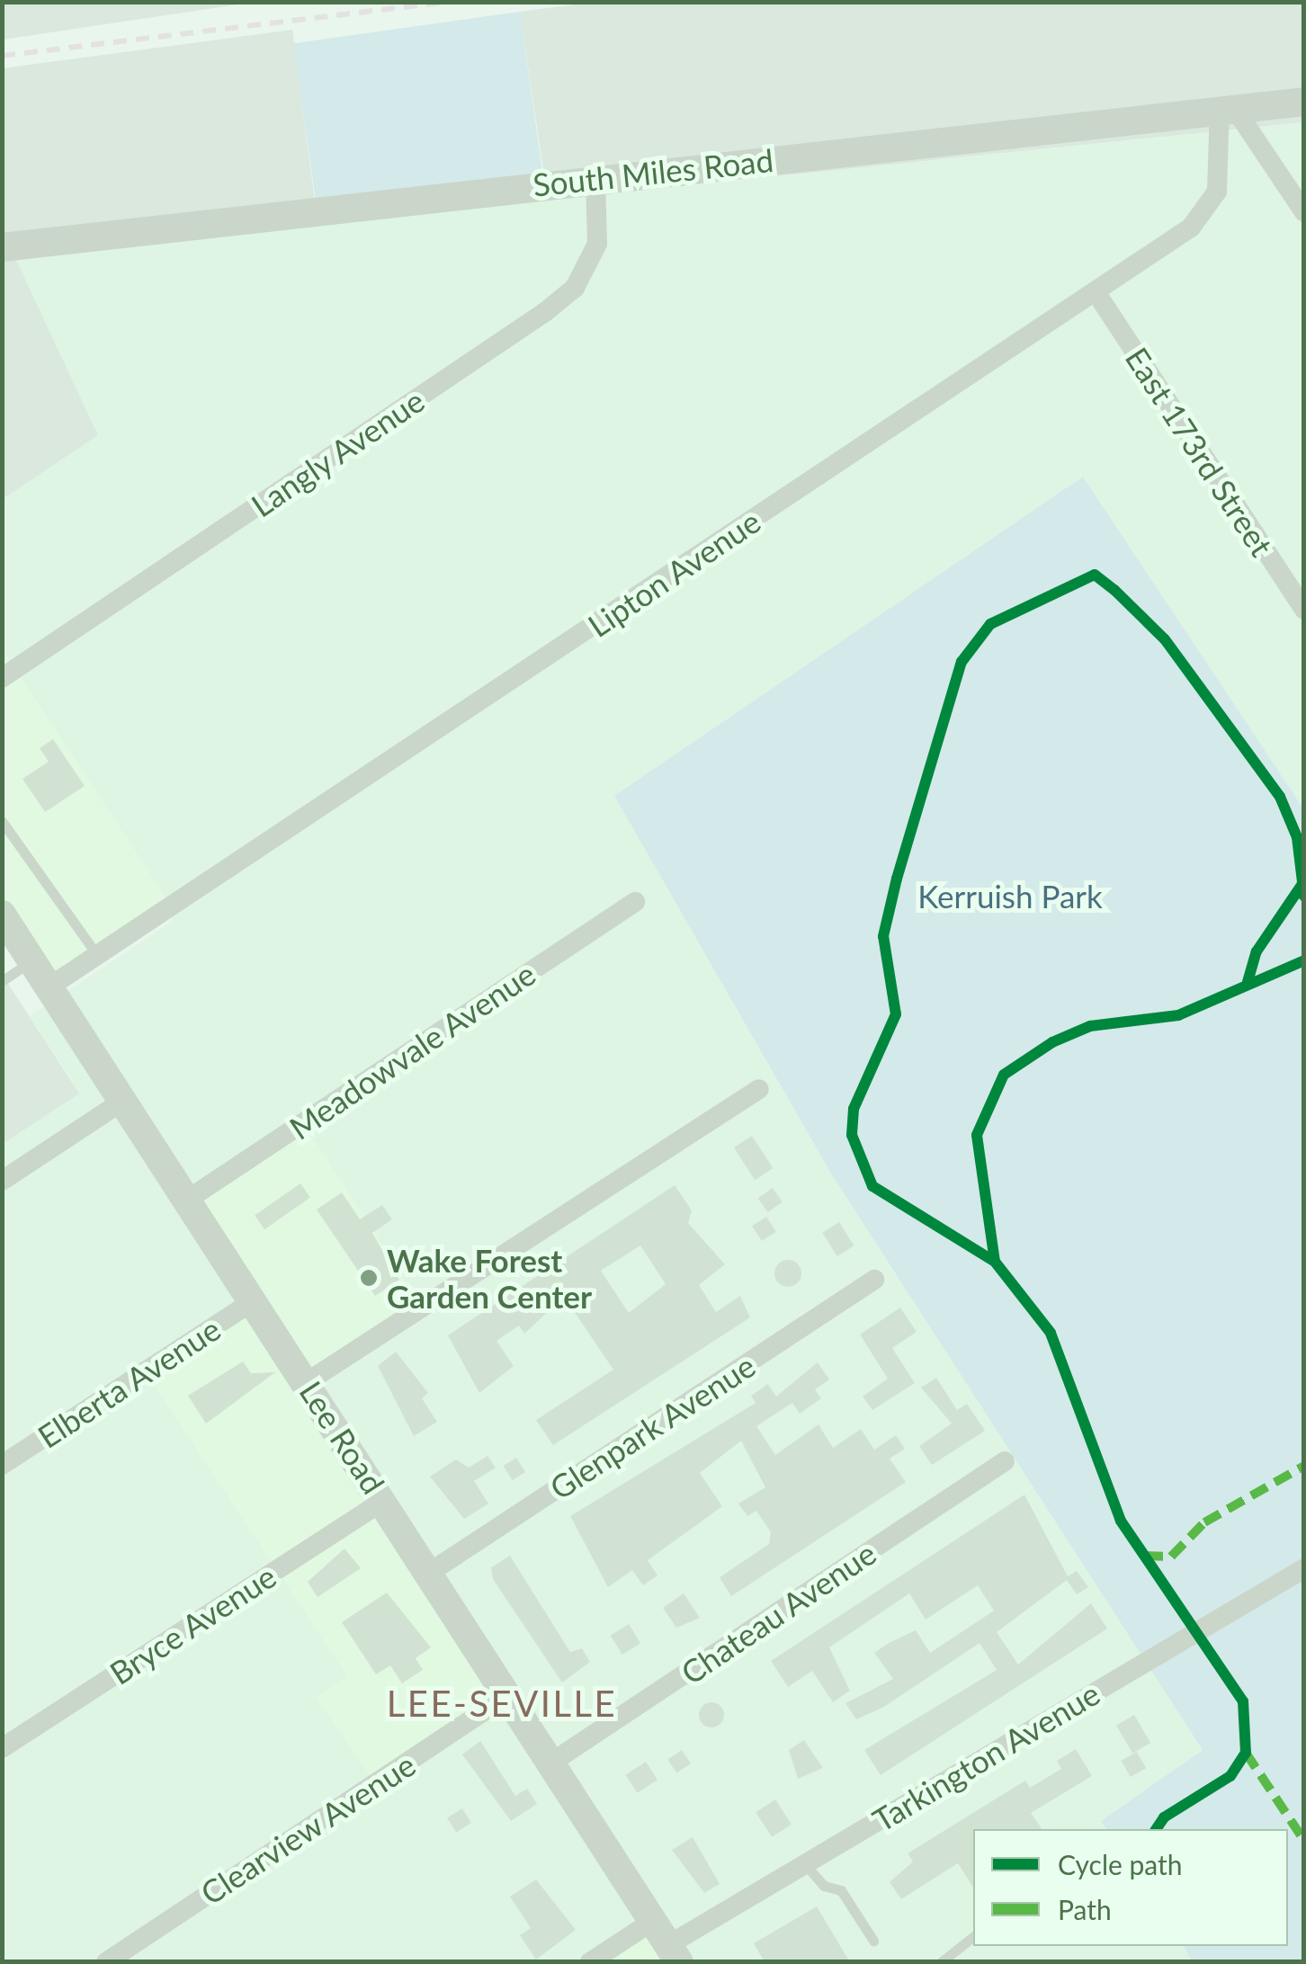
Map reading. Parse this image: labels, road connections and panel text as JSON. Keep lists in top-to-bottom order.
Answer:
{
  "streets": {
    "street": [
      "South Miles Road",
      "East 173rd Street",
      "Langly Avenue",
      "Lipton Avenue",
      "Meadowvale Avenue",
      "Elberta Avenue",
      "Glenpark Avenue",
      "Lee Road",
      "Chateau Avenue",
      "Bryce Avenue",
      "Tarkington Avenue",
      "Clearview Avenue"
    ]
  },
  "crossings": [
    ["South Miles Road", "Langly Avenue"],
    ["South Miles Road", "Lipton Avenue"],
    ["East 173rd Street", "Lipton Avenue"],
    ["Lipton Avenue", "Lee Road"],
    ["Meadowvale Avenue", "Lee Road"],
    ["Elberta Avenue", "Lee Road"],
    ["Glenpark Avenue", "Lee Road"],
    ["Lee Road", "Chateau Avenue"],
    ["Lee Road", "Bryce Avenue"],
    ["Lee Road", "Tarkington Avenue"],
    ["Lee Road", "Clearview Avenue"]
  ],
  "districts": ["LEE-SEVILLE"],
  "parks": ["Kerruish Park"],
  "places": ["Wake Forest Garden Center"],
  "legend": ["Cycle path", "Path"]
}
